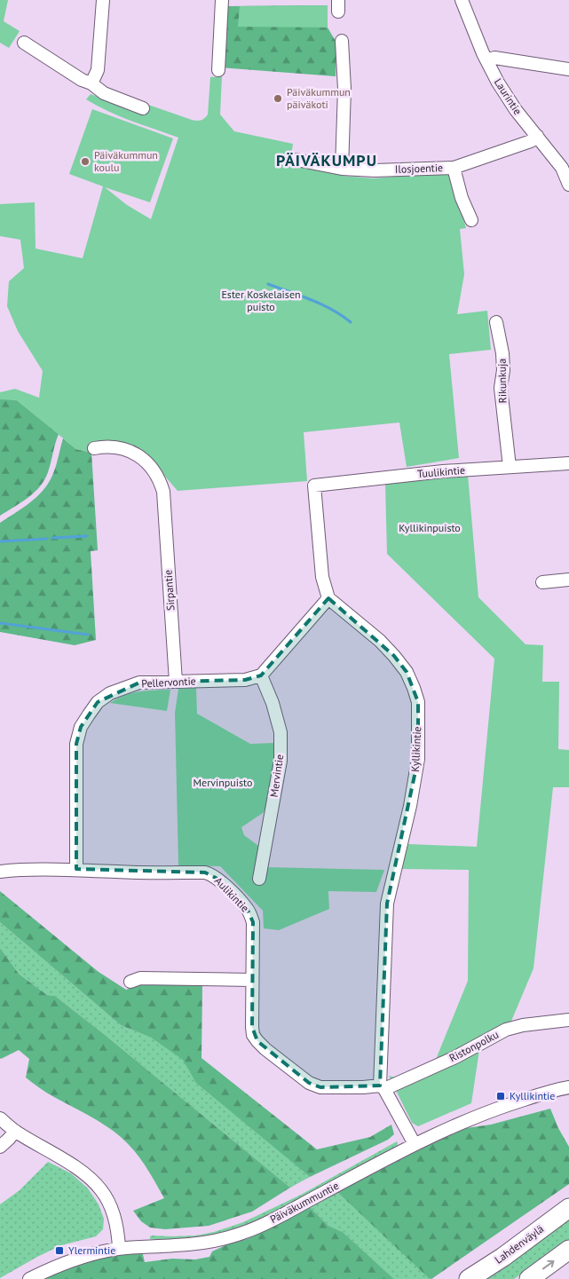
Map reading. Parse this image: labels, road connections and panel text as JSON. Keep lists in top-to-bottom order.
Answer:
{
  "streets": {
    "highway": ["Lahdenväylä"],
    "street": [
      "Laurintie",
      "Ilosjoentie",
      "Rikunkuja",
      "Tuulikintie",
      "Sirpantie",
      "Pellervontie",
      "Kyllikintie",
      "Mervintie",
      "Aulikintie",
      "Ristonpolku",
      "Päiväkummuntie"
    ]
  },
  "crossings": [
    ["Laurintie", "Ilosjoentie"],
    ["Rikunkuja", "Tuulikintie"],
    ["Tuulikintie", "Kyllikintie"],
    ["Sirpantie", "Pellervontie"],
    ["Pellervontie", "Mervintie"],
    ["Pellervontie", "Aulikintie"],
    ["Kyllikintie", "Aulikintie"],
    ["Kyllikintie", "Ristonpolku"],
    ["Aulikintie", "Ristonpolku"]
  ],
  "districts": ["PÄIVÄKUMPU"],
  "parks": ["Ester Koskelaisen puisto", "Kyllikinpuisto", "Mervinpuisto"],
  "places": {
    "other": ["Päiväkummun päiväkoti", "Päiväkummun koulu"],
    "transit": ["Kyllikintie", "Ylermintie"]
  }
}
